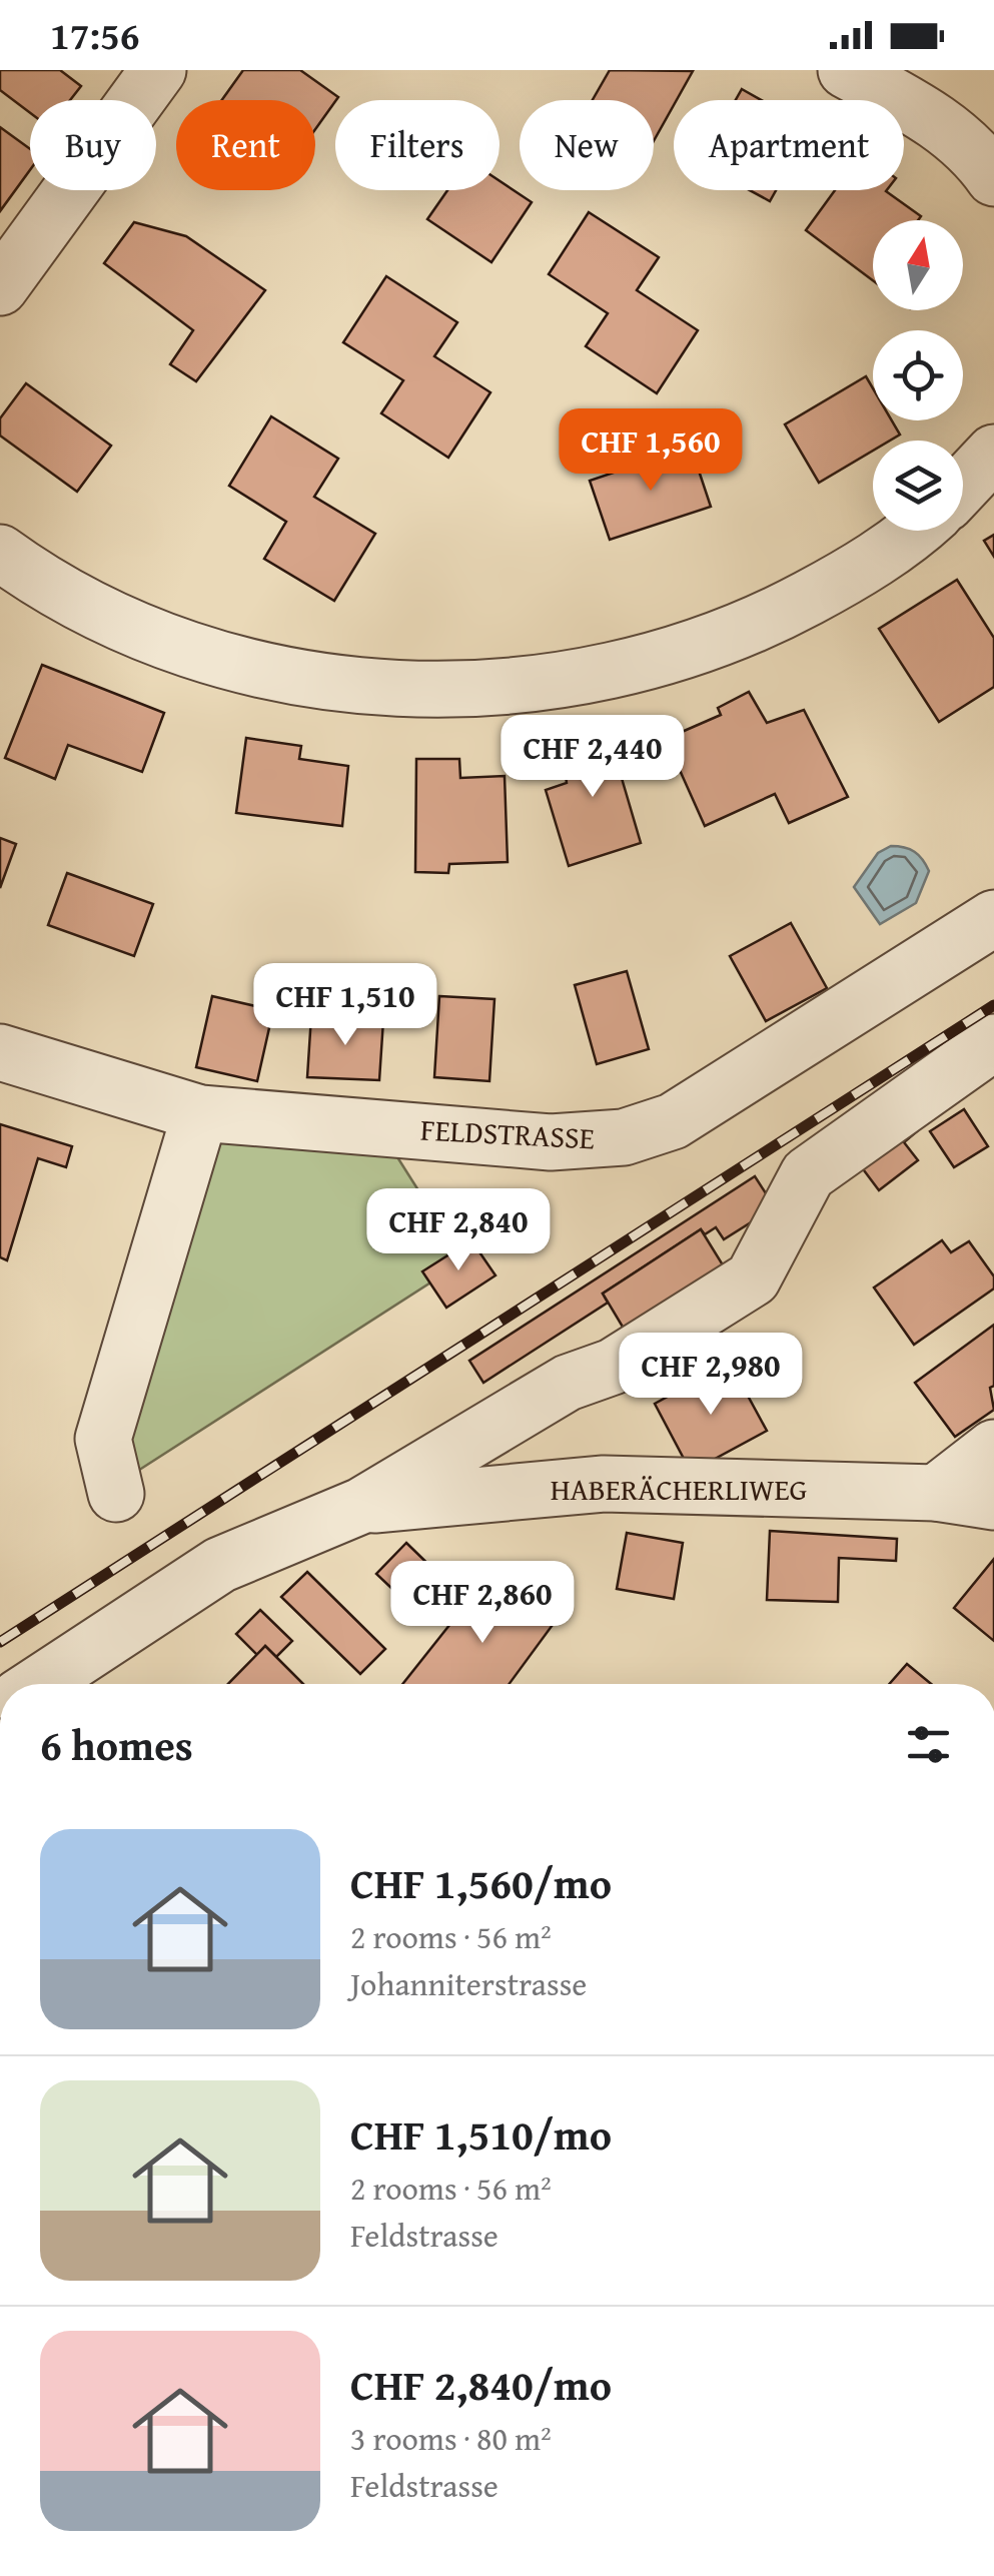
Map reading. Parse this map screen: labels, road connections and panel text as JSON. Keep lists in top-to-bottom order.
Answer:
{
  "streets": {
    "street": ["FELDSTRASSE", "HABERÄCHERLIWEG"]
  },
  "north": "top",
  "page": {
    "status": "17:56",
    "chip": [
      "Buy",
      "Rent",
      "Filters",
      "New",
      "Apartment"
    ],
    "price": [
      "CHF 1,560",
      "CHF 2,440",
      "CHF 1,510",
      "CHF 2,840",
      "CHF 2,980",
      "CHF 2,860"
    ],
    "heading": "6 homes",
    "list": [
      {
        "name": "CHF 1,560/mo",
        "note": "2 rooms · 56 m² · Johanniterstrasse"
      },
      {
        "name": "CHF 1,510/mo",
        "note": "2 rooms · 56 m² · Feldstrasse"
      },
      {
        "name": "CHF 2,840/mo",
        "note": "3 rooms · 80 m² · Feldstrasse"
      }
    ]
  }
}
